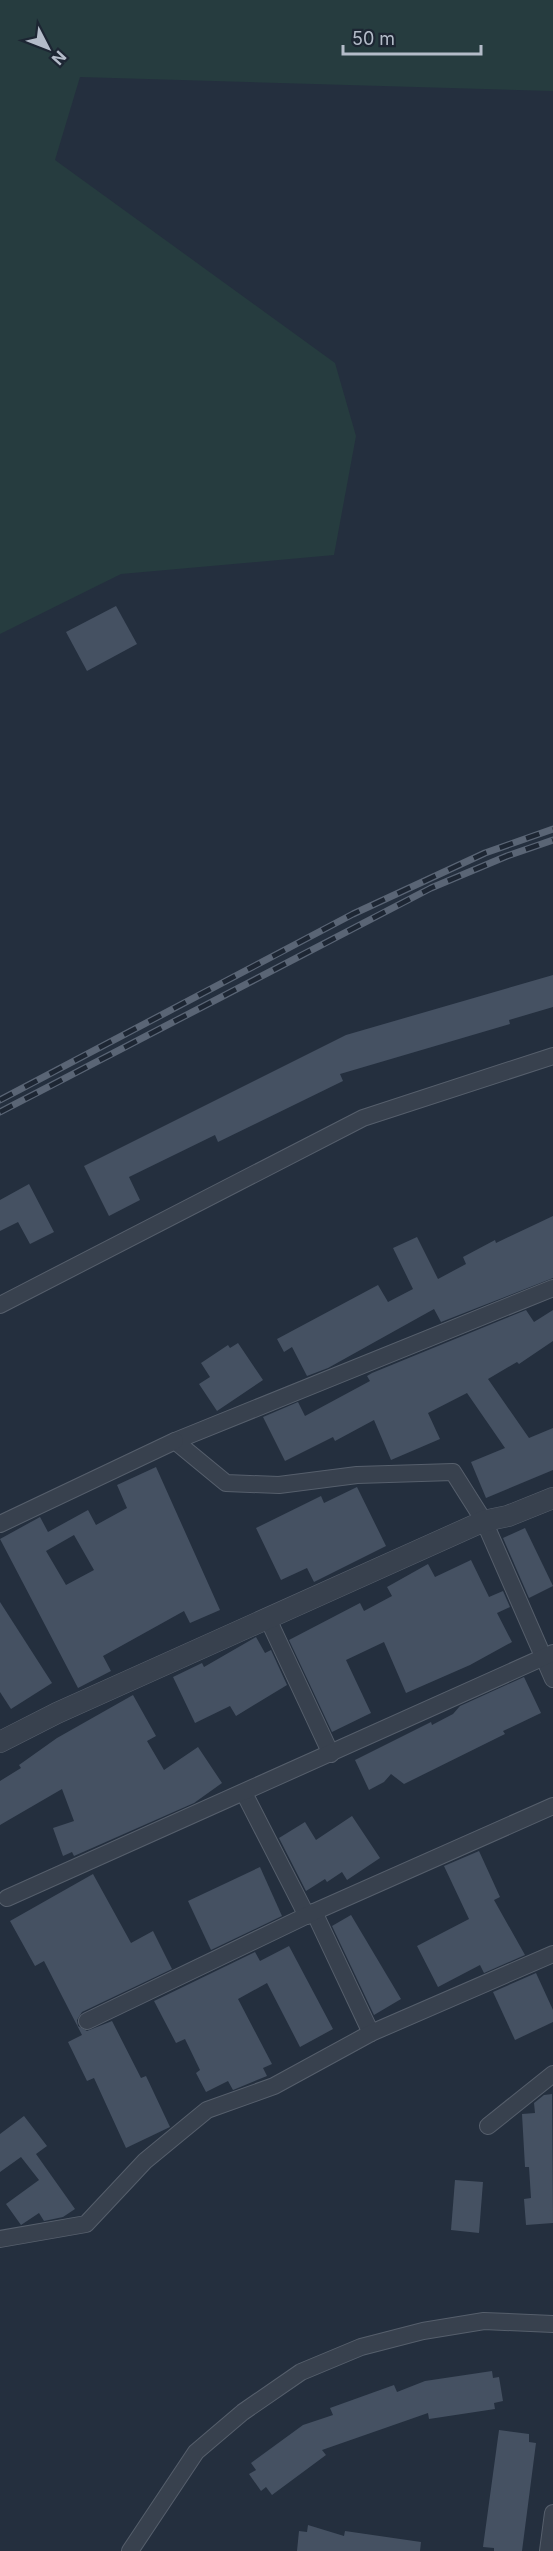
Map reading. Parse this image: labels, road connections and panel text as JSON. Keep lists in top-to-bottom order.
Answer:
{
  "scale_bar": "50 m",
  "north": "bottom right"
}
